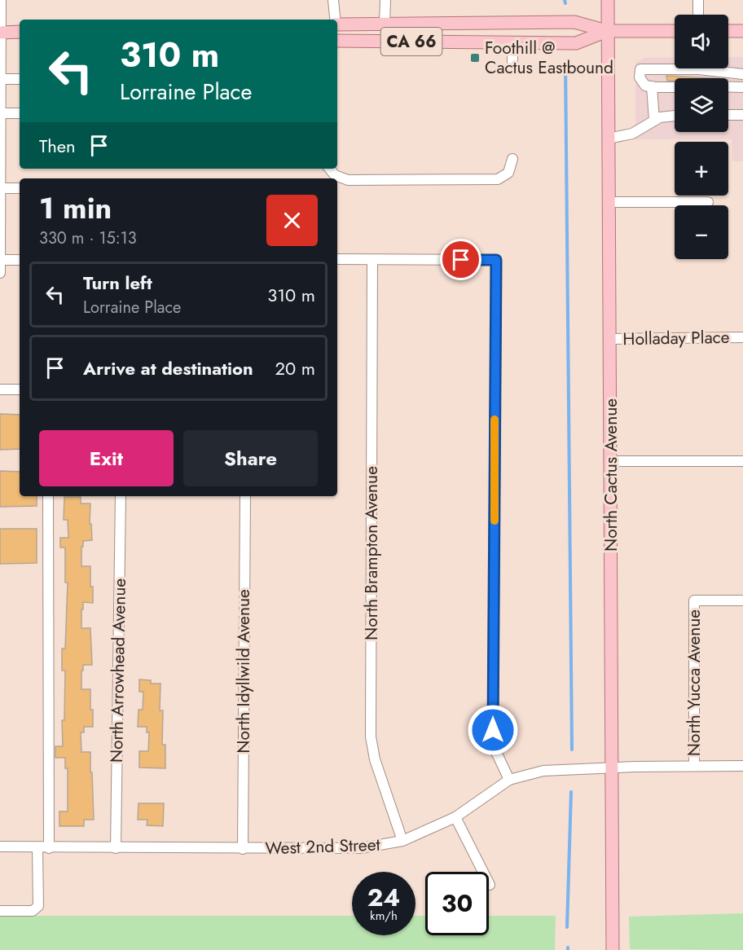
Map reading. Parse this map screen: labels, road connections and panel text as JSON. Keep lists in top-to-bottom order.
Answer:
{
  "streets": {
    "main road": ["CA 66", "North Cactus Avenue"],
    "street": [
      "Holladay Place",
      "North Brampton Avenue",
      "North Arrowhead Avenue",
      "North Idyllwild Avenue",
      "North Yucca Avenue",
      "West 2nd Street"
    ]
  },
  "crossings": [
    ["CA 66", "North Cactus Avenue"],
    ["Holladay Place", "North Cactus Avenue"],
    ["North Cactus Avenue", "West 2nd Street"],
    ["North Brampton Avenue", "West 2nd Street"],
    ["North Arrowhead Avenue", "West 2nd Street"],
    ["North Idyllwild Avenue", "West 2nd Street"],
    ["North Yucca Avenue", "West 2nd Street"]
  ],
  "places": {
    "transit": ["Foothill @ Cactus Eastbound"]
  },
  "page": {
    "map_buttons": ["+", "−"],
    "turn": ["310 m", "Lorraine Place"],
    "then": "Then",
    "heading": ["1 min", "330 m · 15:13"],
    "list": [
      {
        "name": "Turn left",
        "note": "Lorraine Place",
        "value": "310 m"
      },
      {
        "name": "Arrive at destination",
        "value": "20 m"
      }
    ],
    "buttons": ["Exit", "Share"],
    "speed": "24 km/h",
    "limit": "30"
  }
}
